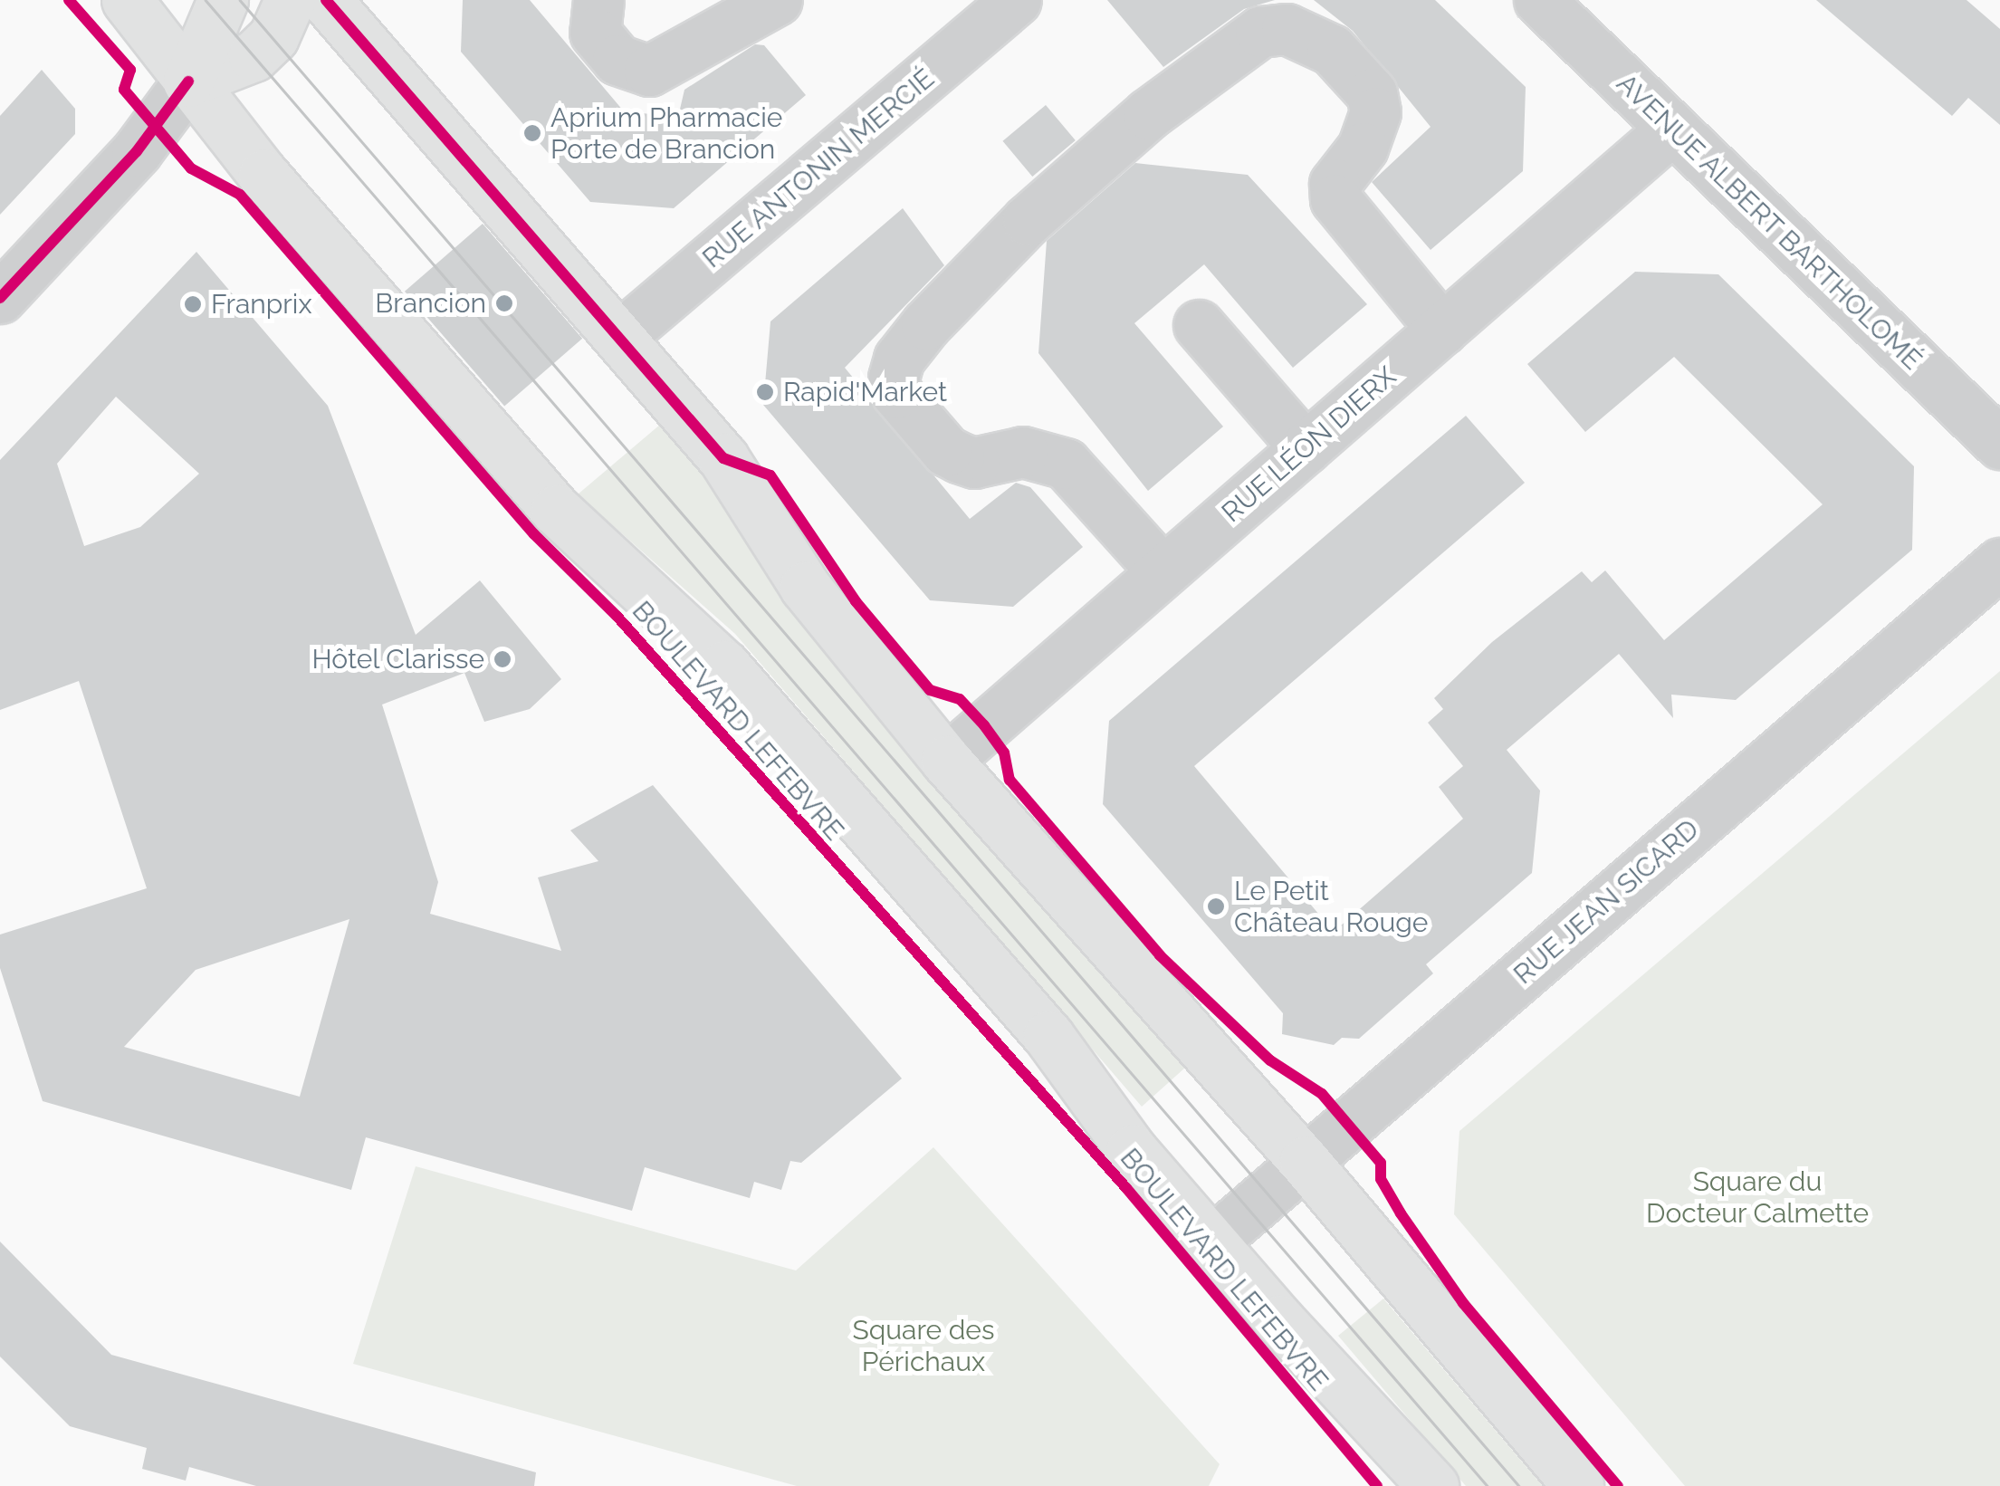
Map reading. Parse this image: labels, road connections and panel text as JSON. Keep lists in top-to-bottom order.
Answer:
{
  "streets": {
    "main road": ["BOULEVARD LEFEBVRE"],
    "street": [
      "RUE ANTONIN MERCIÉ",
      "AVENUE ALBERT BARTHOLOMÉ",
      "RUE LÉON DIERX",
      "RUE JEAN SICARD"
    ]
  },
  "crossings": [
    ["AVENUE ALBERT BARTHOLOMÉ", "RUE LÉON DIERX"],
    ["BOULEVARD LEFEBVRE", "RUE JEAN SICARD"]
  ],
  "parks": ["Square du Docteur Calmette", "Square des Périchaux"],
  "places": [
    "Aprium Pharmacie Porte de Brancion",
    "Brancion",
    "Franprix",
    "Rapid'Market",
    "Hôtel Clarisse",
    "Le Petit Château Rouge"
  ]
}
